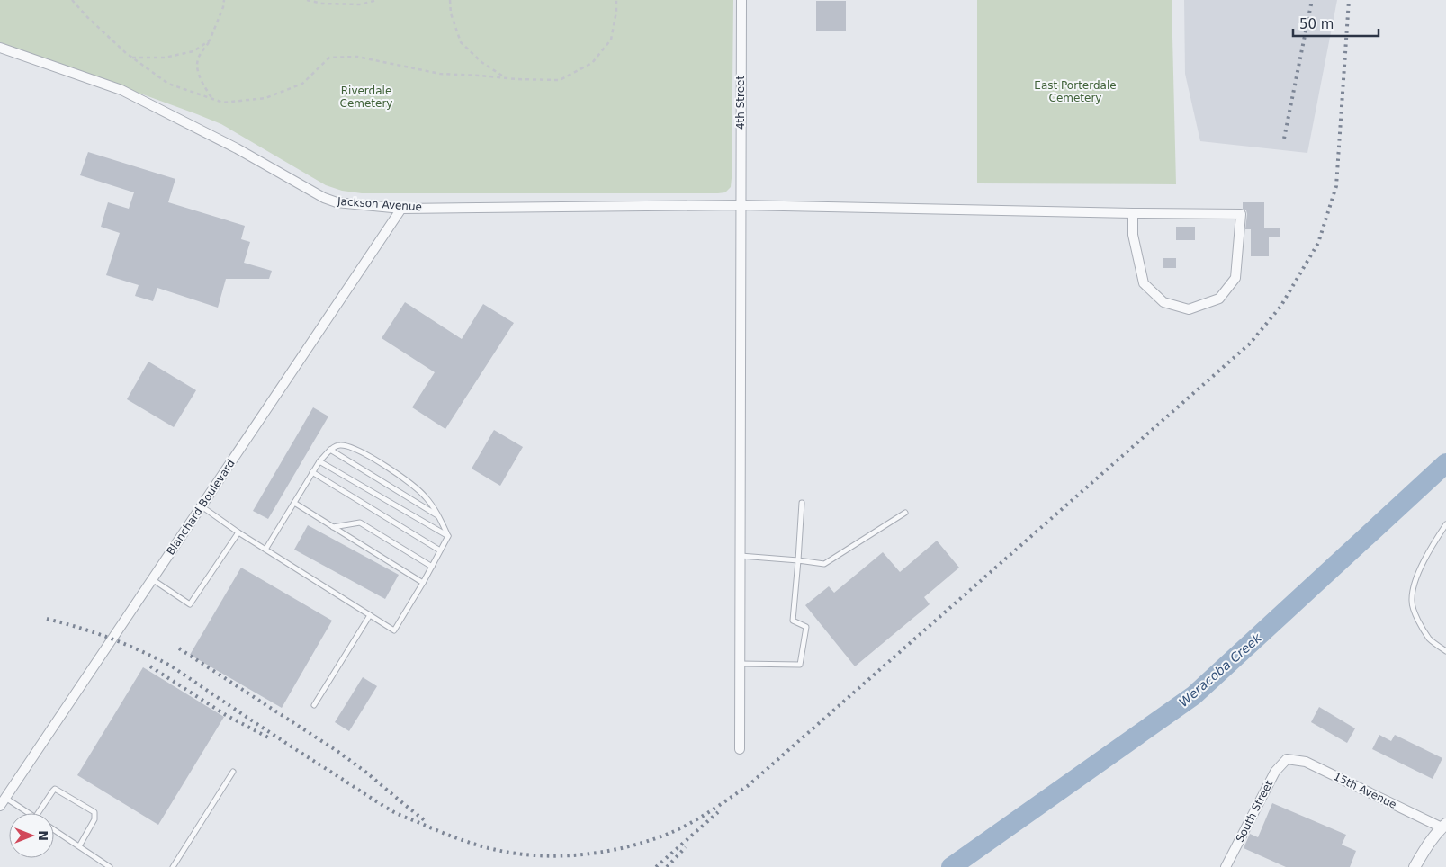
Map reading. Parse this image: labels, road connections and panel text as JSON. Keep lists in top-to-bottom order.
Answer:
{
  "streets": {
    "street": [
      "4th Street",
      "Jackson Avenue",
      "Blanchard Boulevard",
      "15th Avenue",
      "South Street"
    ]
  },
  "crossings": [
    ["4th Street", "Jackson Avenue"],
    ["Jackson Avenue", "Blanchard Boulevard"],
    ["15th Avenue", "South Street"]
  ],
  "water": ["Weracoba Creek"],
  "parks": ["East Porterdale Cemetery", "Riverdale Cemetery"],
  "scale_bar": "50 m",
  "north": "right"
}
